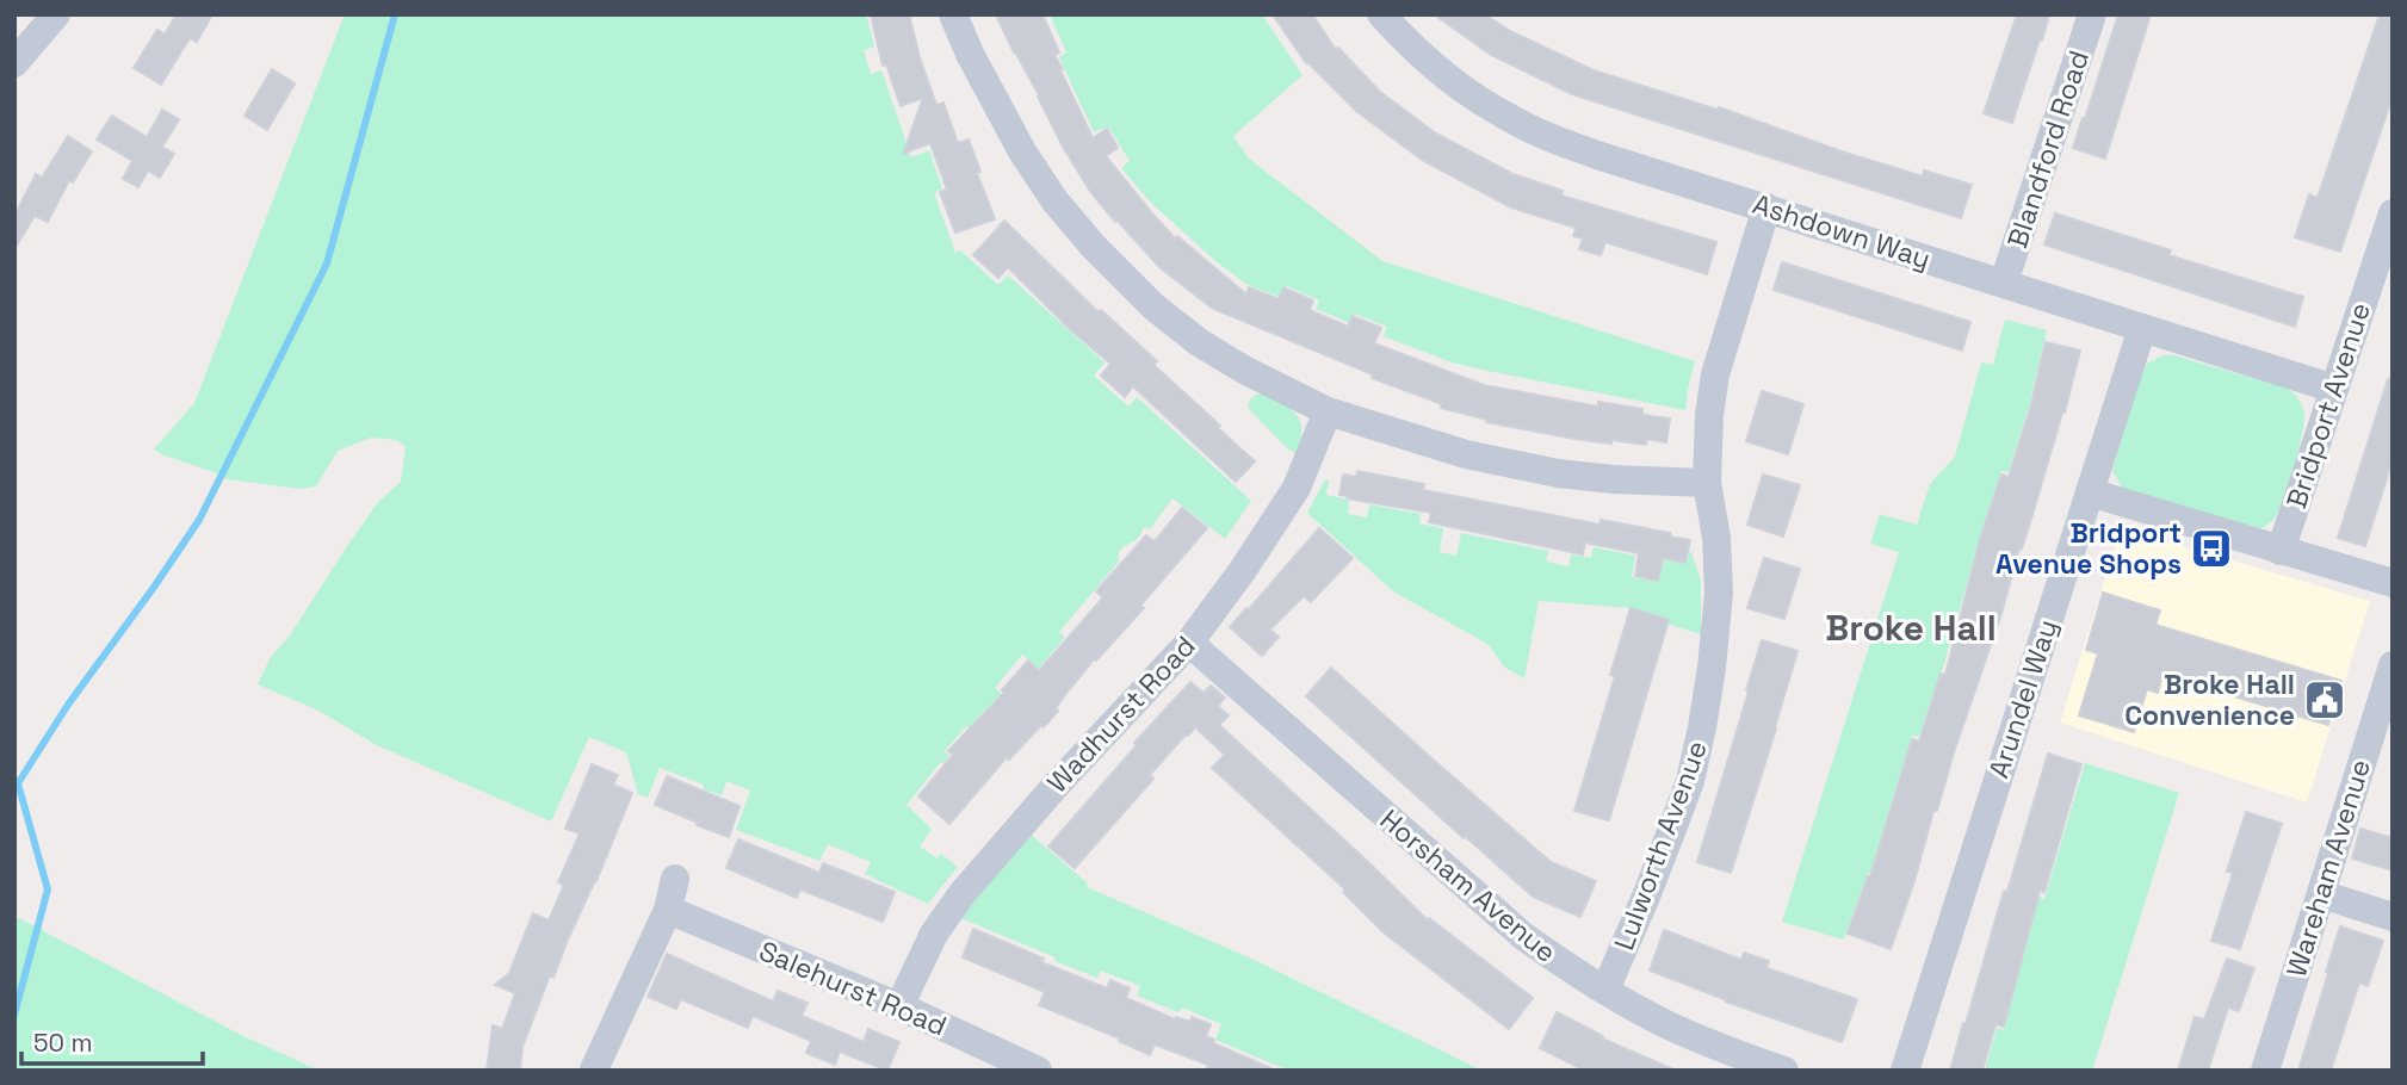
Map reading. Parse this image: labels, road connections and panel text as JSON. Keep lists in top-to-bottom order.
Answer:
{
  "streets": {
    "street": [
      "Blandford Road",
      "Ashdown Way",
      "Bridport Avenue",
      "Arundel Way",
      "Wadhurst Road",
      "Lulworth Avenue",
      "Wareham Avenue",
      "Horsham Avenue",
      "Salehurst Road"
    ]
  },
  "crossings": [
    ["Blandford Road", "Ashdown Way"],
    ["Ashdown Way", "Bridport Avenue"],
    ["Ashdown Way", "Arundel Way"],
    ["Ashdown Way", "Lulworth Avenue"],
    ["Wadhurst Road", "Horsham Avenue"],
    ["Wadhurst Road", "Salehurst Road"],
    ["Lulworth Avenue", "Horsham Avenue"]
  ],
  "districts": ["Broke Hall"],
  "places": {
    "bus stop": ["Bridport Avenue Shops"],
    "public building": ["Broke Hall Convenience"]
  },
  "scale_bar": "50 m"
}
